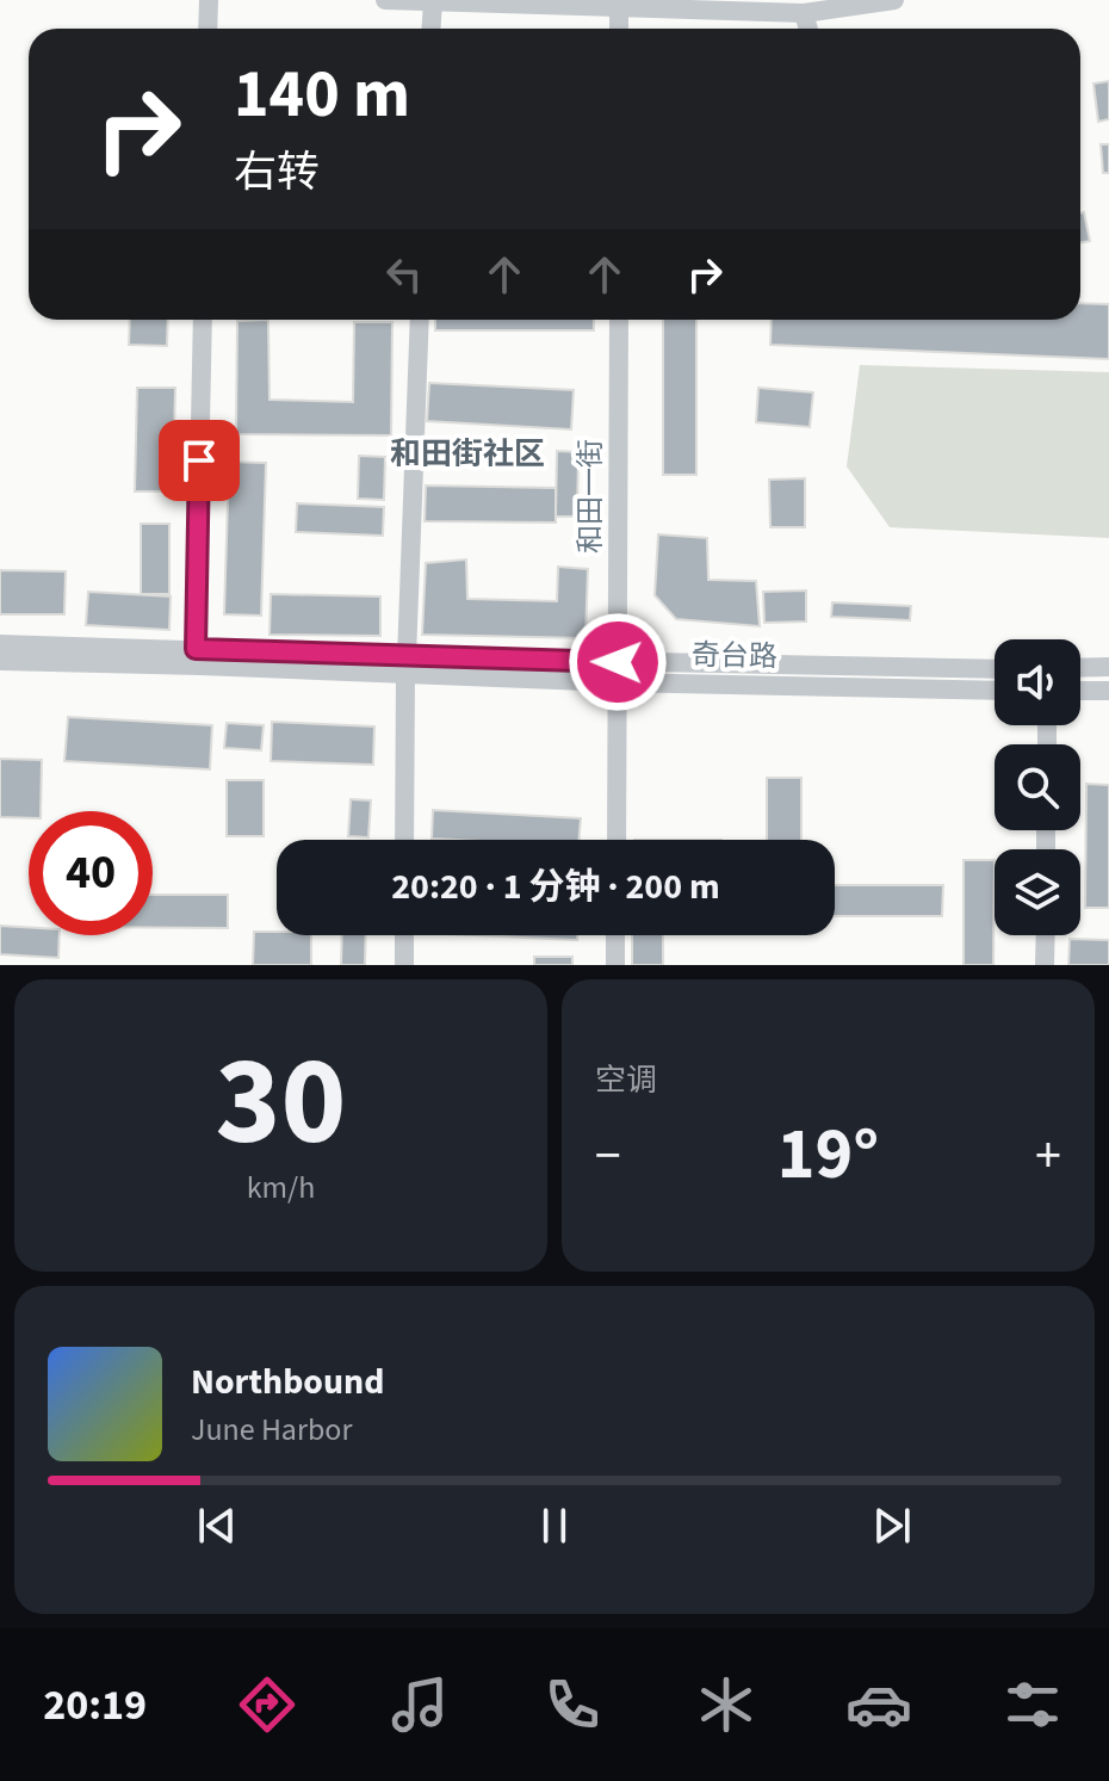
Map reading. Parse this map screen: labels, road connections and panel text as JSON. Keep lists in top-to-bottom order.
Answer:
{
  "streets": {
    "street": ["和田一街", "奇台路"]
  },
  "crossings": [
    ["和田一街", "奇台路"]
  ],
  "districts": ["和田街社区"],
  "page": {
    "turn": ["140 m", "右转"],
    "limit": "40",
    "trip": "20:20 · 1 分钟 · 200 m",
    "tile": [
      ["30", "km/h"],
      "空调"
    ],
    "heat": ["−", "19°", "+"],
    "song": ["Northbound", "June Harbor"],
    "tabs": "20:19"
  }
}
